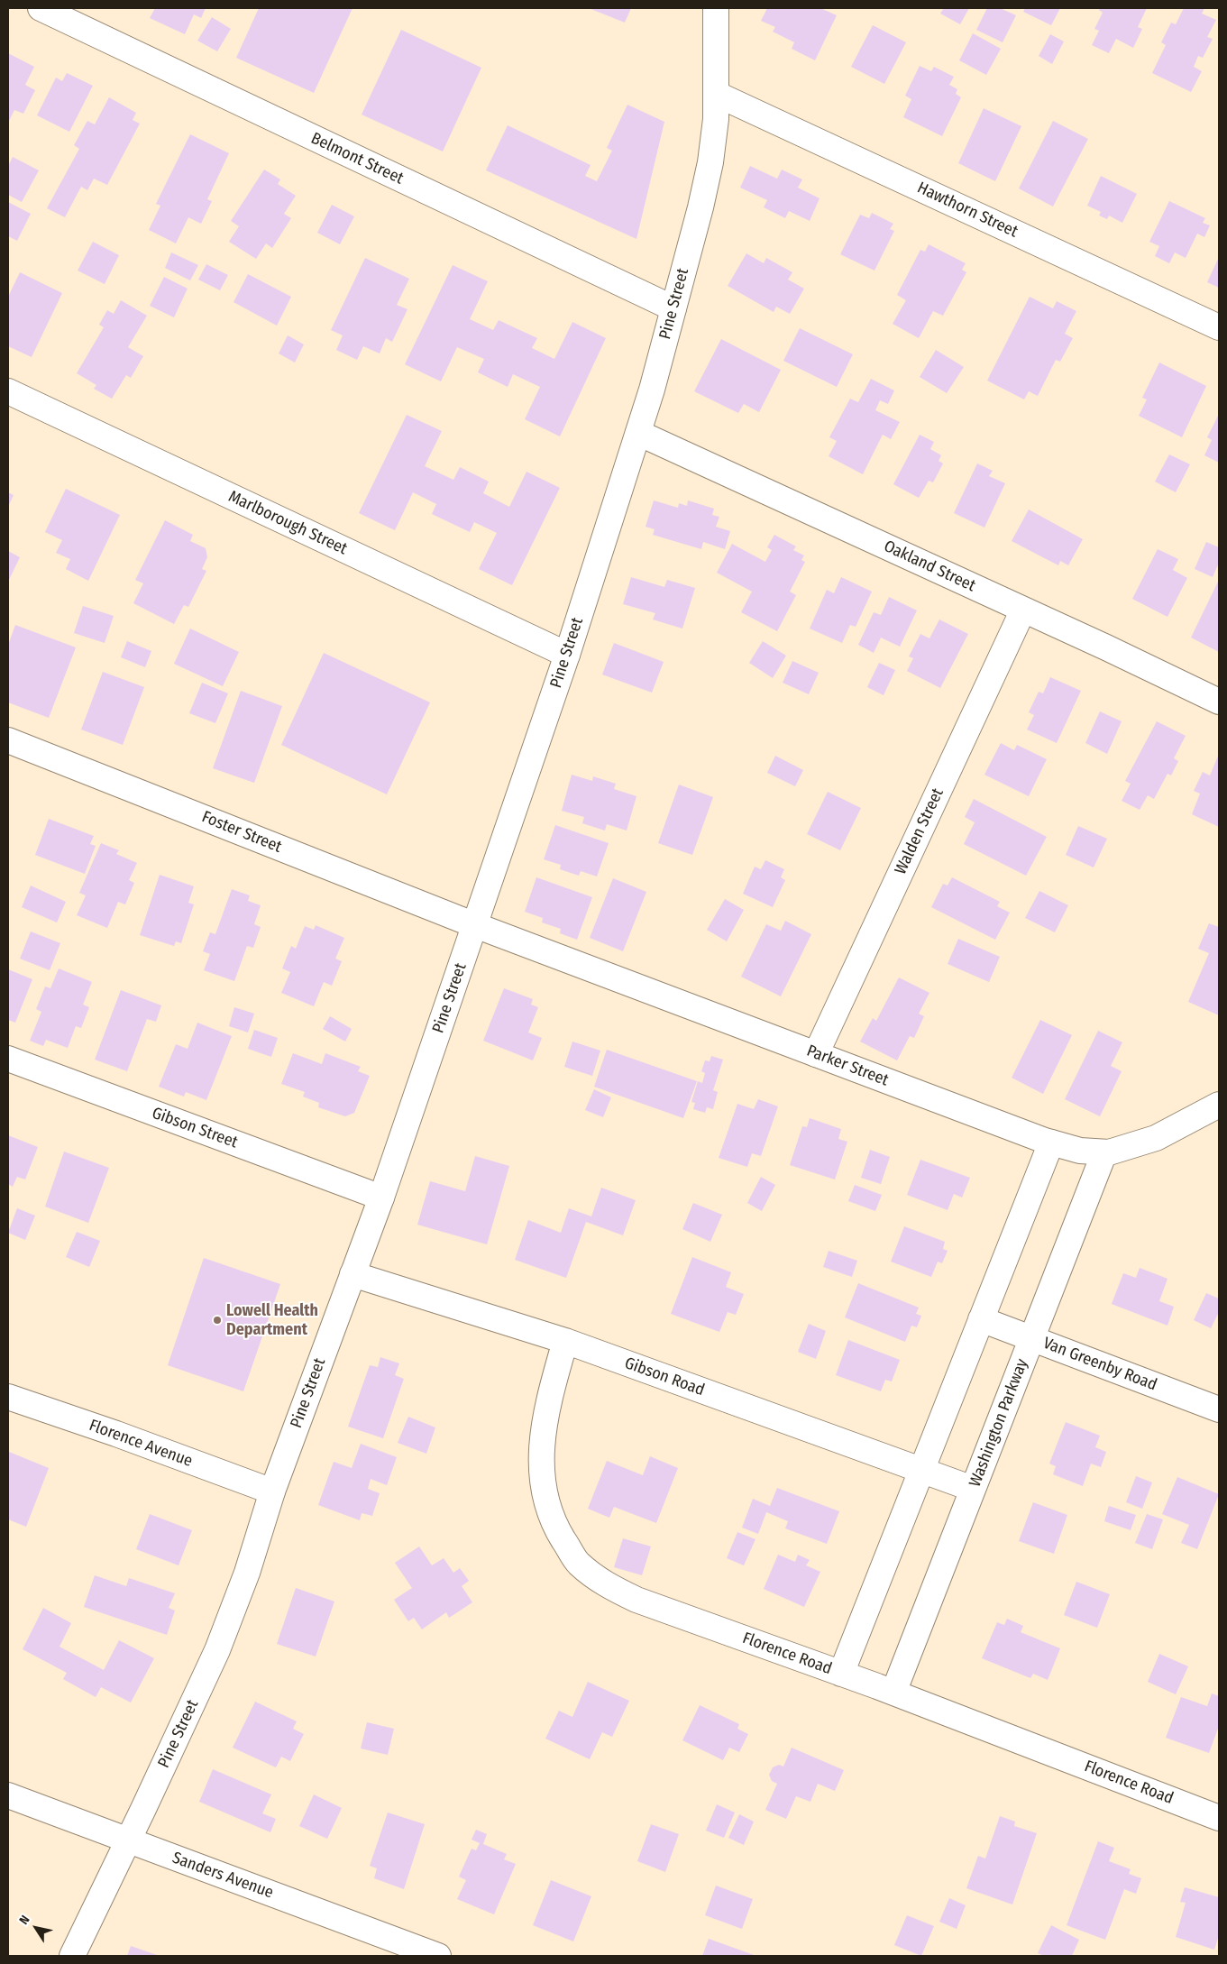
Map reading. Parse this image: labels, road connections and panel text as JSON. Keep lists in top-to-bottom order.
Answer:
{
  "streets": {
    "street": [
      "Belmont Street",
      "Hawthorn Street",
      "Pine Street",
      "Marlborough Street",
      "Oakland Street",
      "Walden Street",
      "Foster Street",
      "Parker Street",
      "Gibson Street",
      "Van Greenby Road",
      "Gibson Road",
      "Washington Parkway",
      "Florence Avenue",
      "Florence Road",
      "Sanders Avenue"
    ]
  },
  "crossings": [
    ["Belmont Street", "Pine Street"],
    ["Hawthorn Street", "Pine Street"],
    ["Pine Street", "Marlborough Street"],
    ["Pine Street", "Oakland Street"],
    ["Pine Street", "Foster Street"],
    ["Pine Street", "Parker Street"],
    ["Pine Street", "Gibson Street"],
    ["Pine Street", "Gibson Road"],
    ["Pine Street", "Florence Avenue"],
    ["Pine Street", "Sanders Avenue"],
    ["Oakland Street", "Walden Street"],
    ["Walden Street", "Parker Street"],
    ["Foster Street", "Parker Street"],
    ["Parker Street", "Washington Parkway"],
    ["Van Greenby Road", "Washington Parkway"],
    ["Gibson Road", "Washington Parkway"],
    ["Gibson Road", "Florence Road"],
    ["Washington Parkway", "Florence Road"]
  ],
  "places": ["Lowell Health Department"],
  "north": "top left"
}
